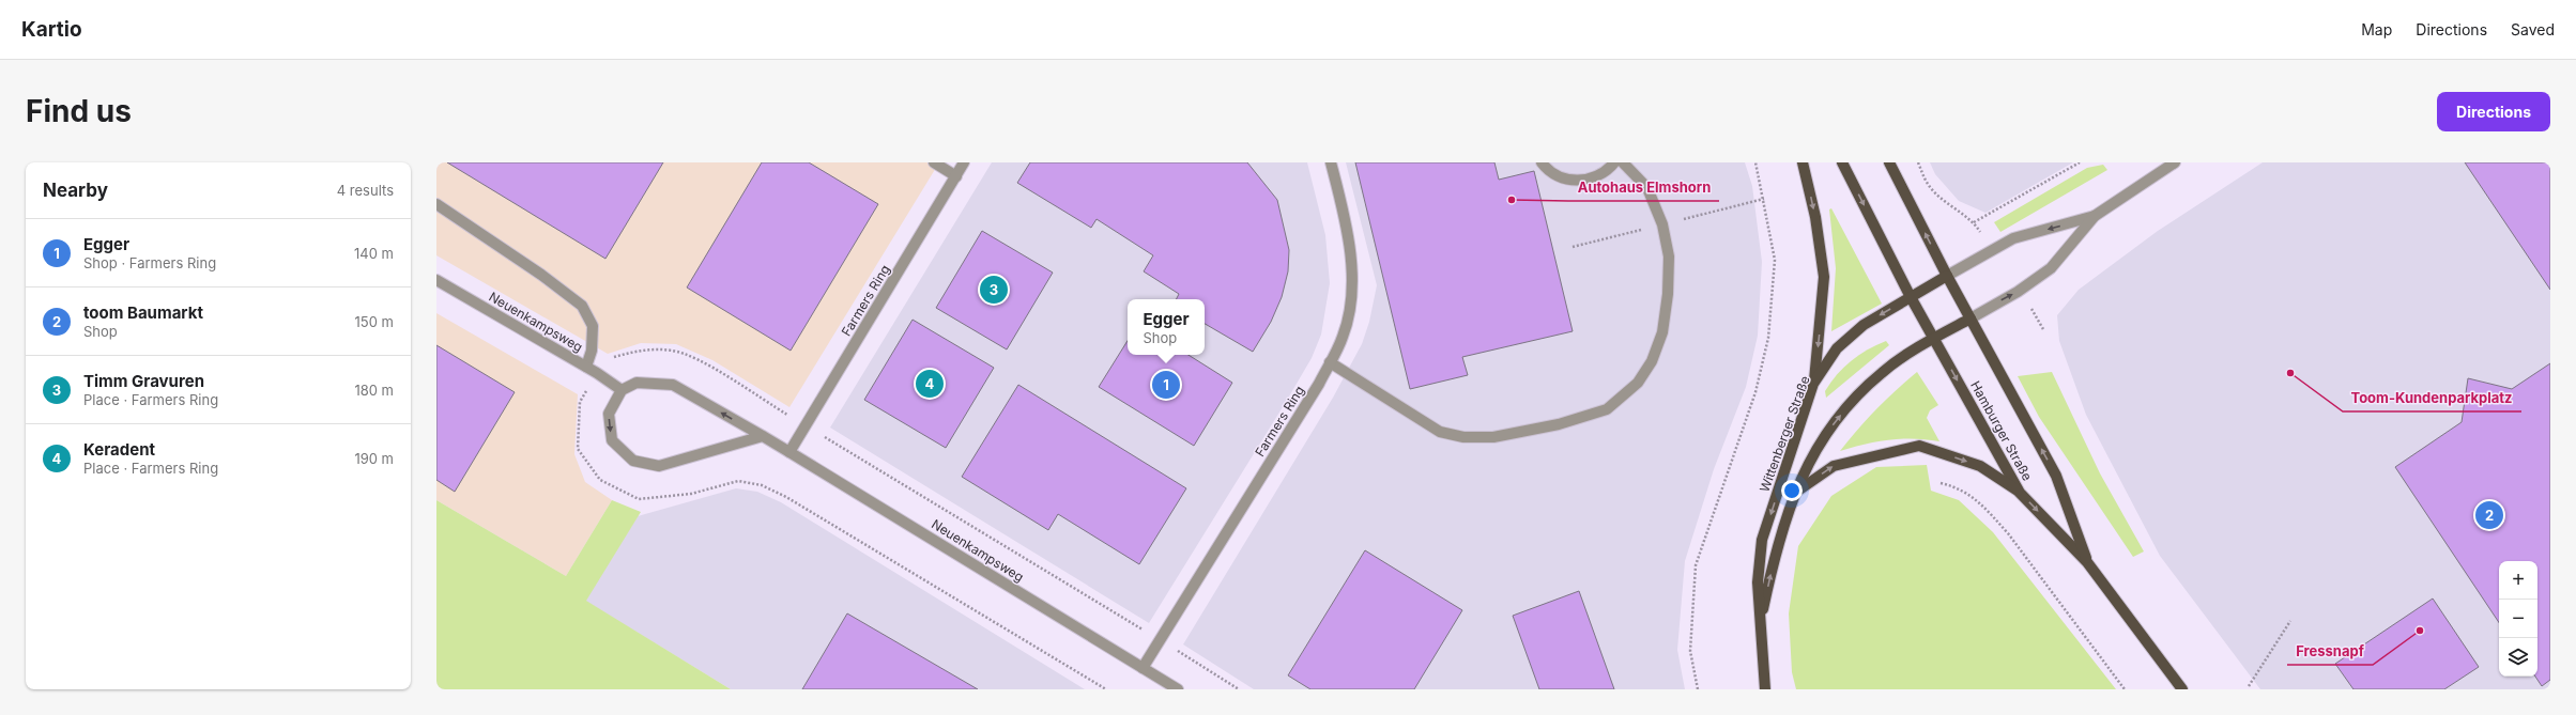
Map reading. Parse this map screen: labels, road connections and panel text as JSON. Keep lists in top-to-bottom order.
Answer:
{
  "streets": {
    "main road": ["Hamburger Straße", "Wittenberger Straße"],
    "street": ["Farmers Ring", "Neuenkampsweg"]
  },
  "crossings": [
    ["Farmers Ring", "Neuenkampsweg"],
    ["Hamburger Straße", "Wittenberger Straße"]
  ],
  "places": ["Autohaus Elmshorn", "Toom-Kundenparkplatz", "Fressnapf"],
  "page": {
    "header": "Kartio",
    "nav": ["Map", "Directions", "Saved"],
    "buttons": "Directions",
    "title": "Find us",
    "heading": ["Nearby", "4 results"],
    "list": [
      {
        "mark": "1",
        "name": "Egger",
        "note": "Shop · Farmers Ring",
        "value": "140 m"
      },
      {
        "mark": "2",
        "name": "toom Baumarkt",
        "note": "Shop",
        "value": "150 m"
      },
      {
        "mark": "3",
        "name": "Timm Gravuren",
        "note": "Place · Farmers Ring",
        "value": "180 m"
      },
      {
        "mark": "4",
        "name": "Keradent",
        "note": "Place · Farmers Ring",
        "value": "190 m"
      }
    ],
    "pins": [
      "3",
      "4",
      "1",
      "2"
    ],
    "popup": ["Egger", "Shop"],
    "map_buttons": ["+", "−"]
  }
}
